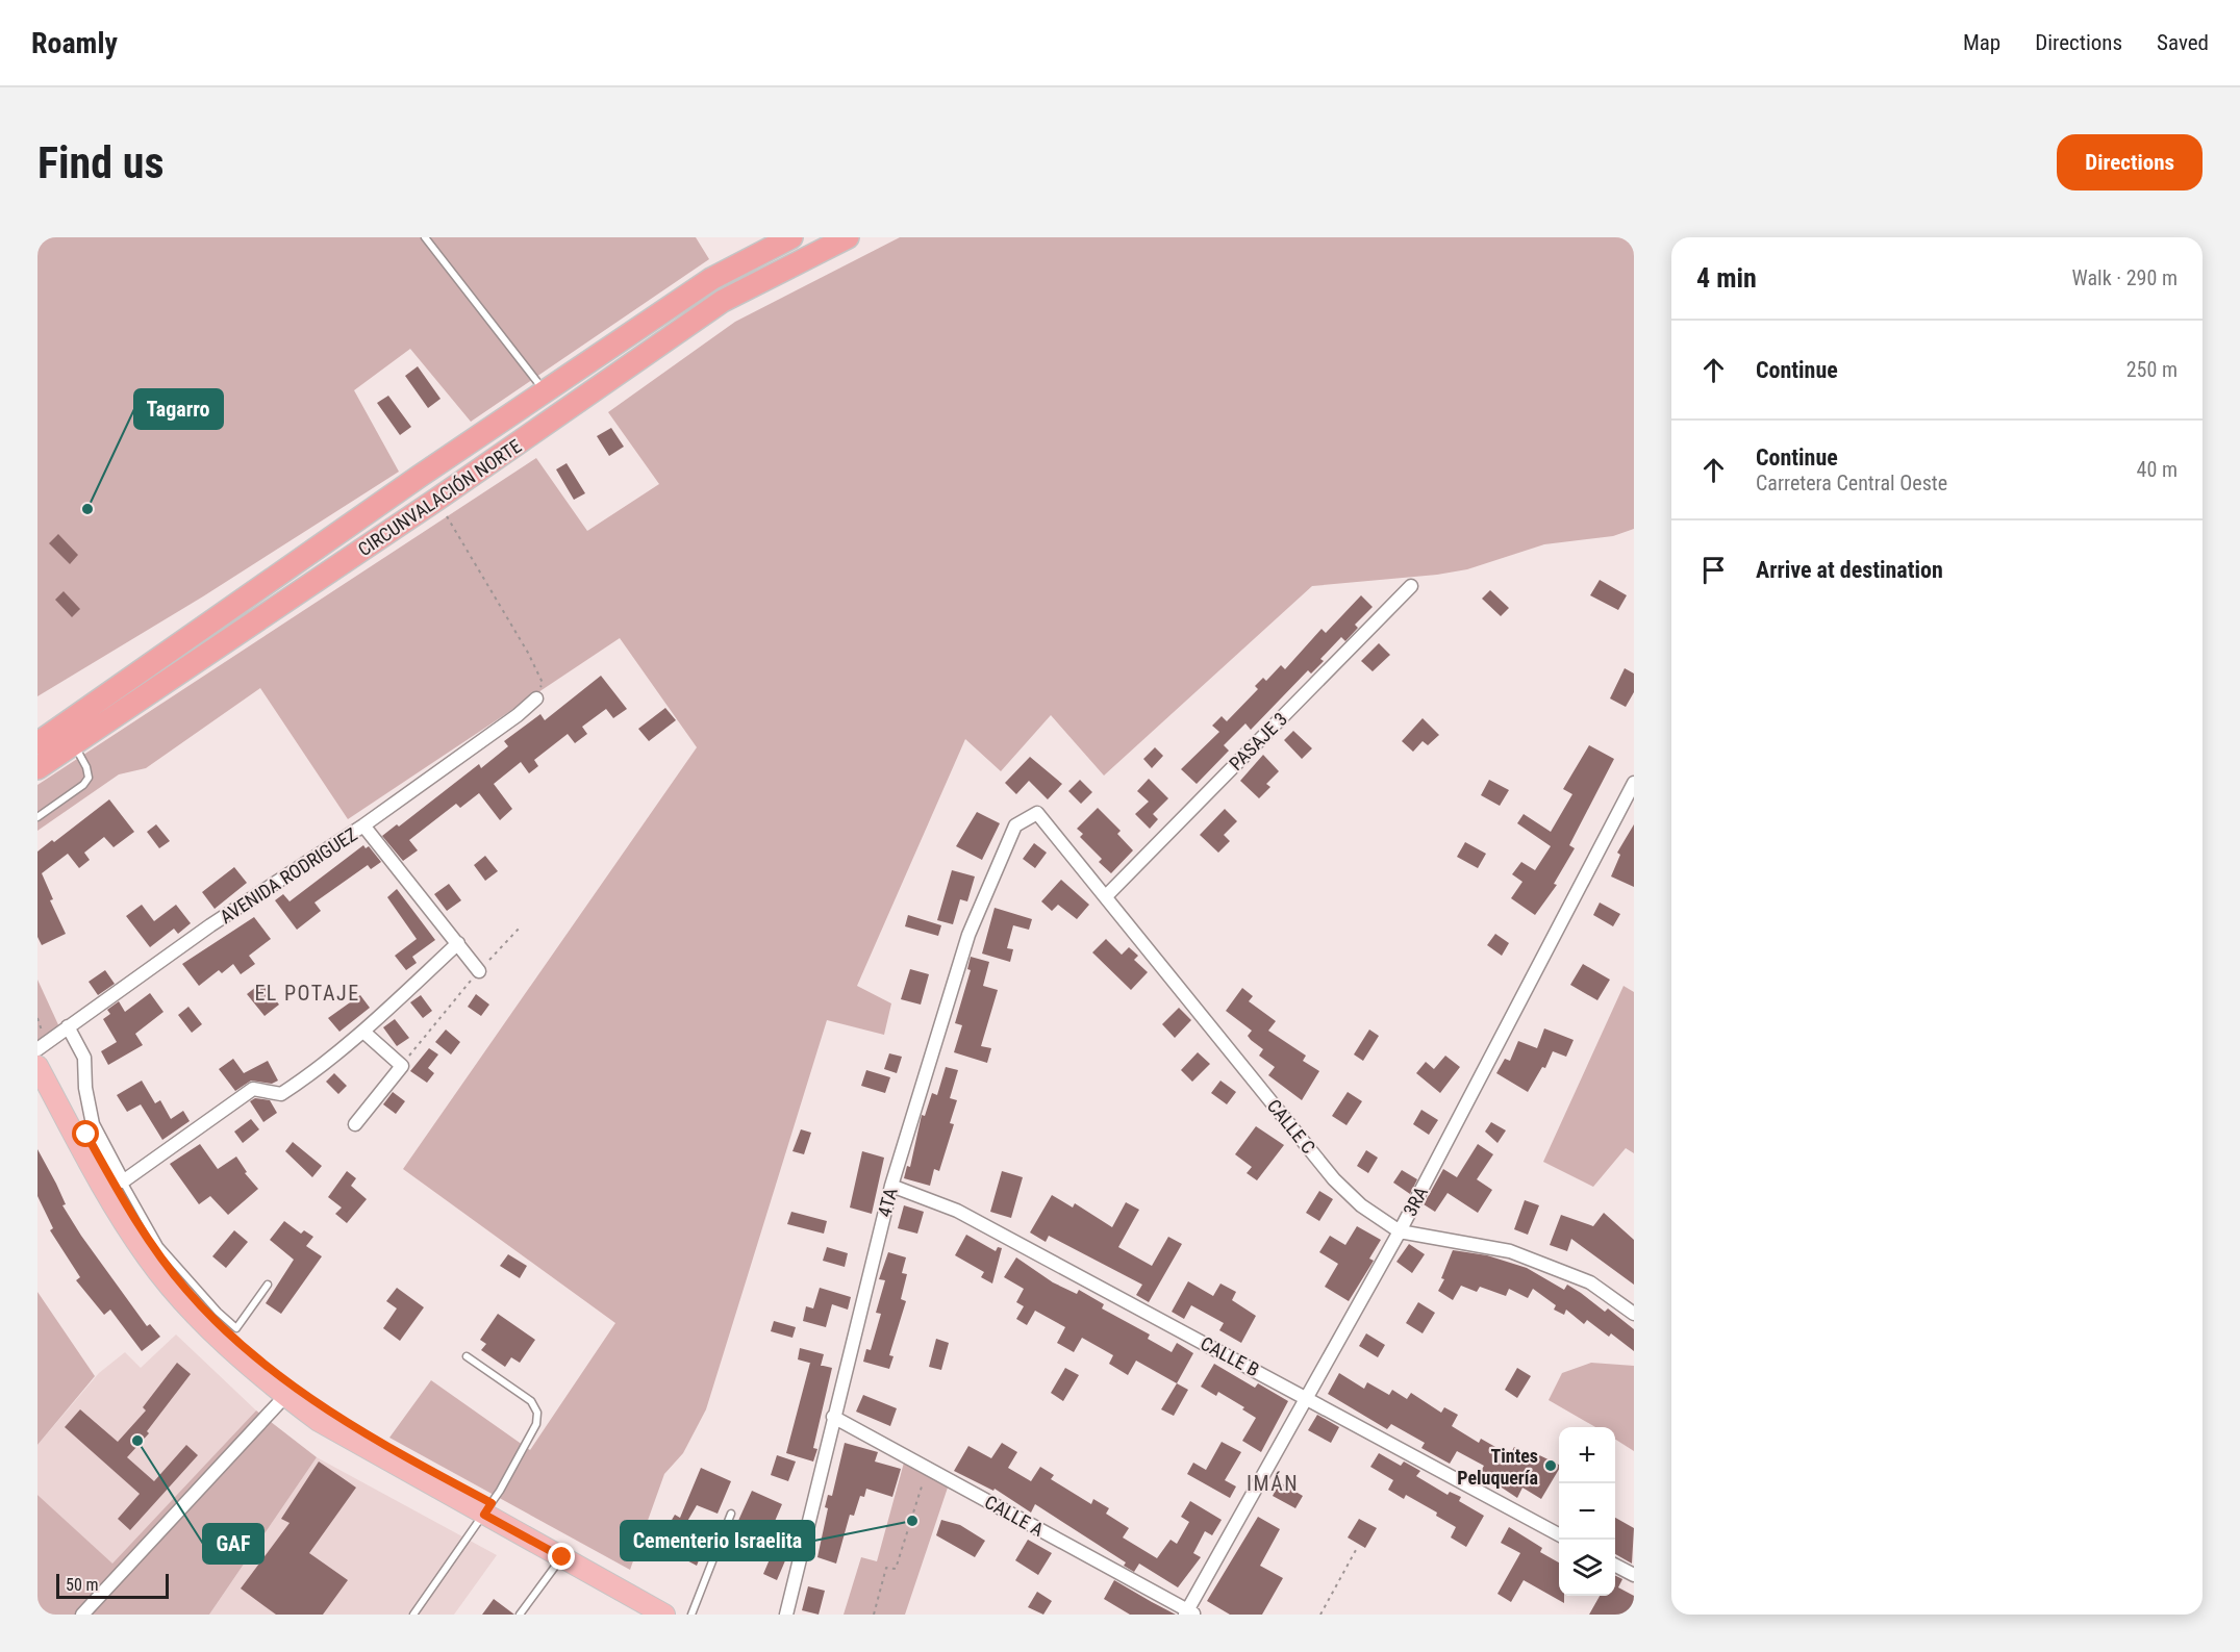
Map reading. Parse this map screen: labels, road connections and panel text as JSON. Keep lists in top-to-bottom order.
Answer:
{
  "streets": {
    "highway": ["CIRCUNVALACIÓN NORTE"],
    "street": [
      "PASAJE 3",
      "AVENIDA RODRIGUEZ",
      "CALLE C",
      "3RA",
      "4TA",
      "CALLE B",
      "CALLE A"
    ]
  },
  "crossings": [
    ["PASAJE 3", "CALLE C"],
    ["CALLE C", "3RA"],
    ["CALLE C", "4TA"],
    ["3RA", "CALLE B"],
    ["3RA", "CALLE A"],
    ["4TA", "CALLE B"],
    ["4TA", "CALLE A"]
  ],
  "districts": ["EL POTAJE", "IMÁN"],
  "places": [
    "Tagarro",
    "GAF",
    "Tintes Peluquería",
    "Cementerio Israelita"
  ],
  "scale_bar": "50 m",
  "page": {
    "header": "Roamly",
    "nav": ["Map", "Directions", "Saved"],
    "buttons": "Directions",
    "title": "Find us",
    "heading": ["4 min", "Walk · 290 m"],
    "list": [
      ["Continue", "250 m"],
      ["Continue", "Carretera Central Oeste", "40 m"],
      "Arrive at destination"
    ],
    "map_buttons": ["+", "−"],
    "scale": "50 m"
  }
}
